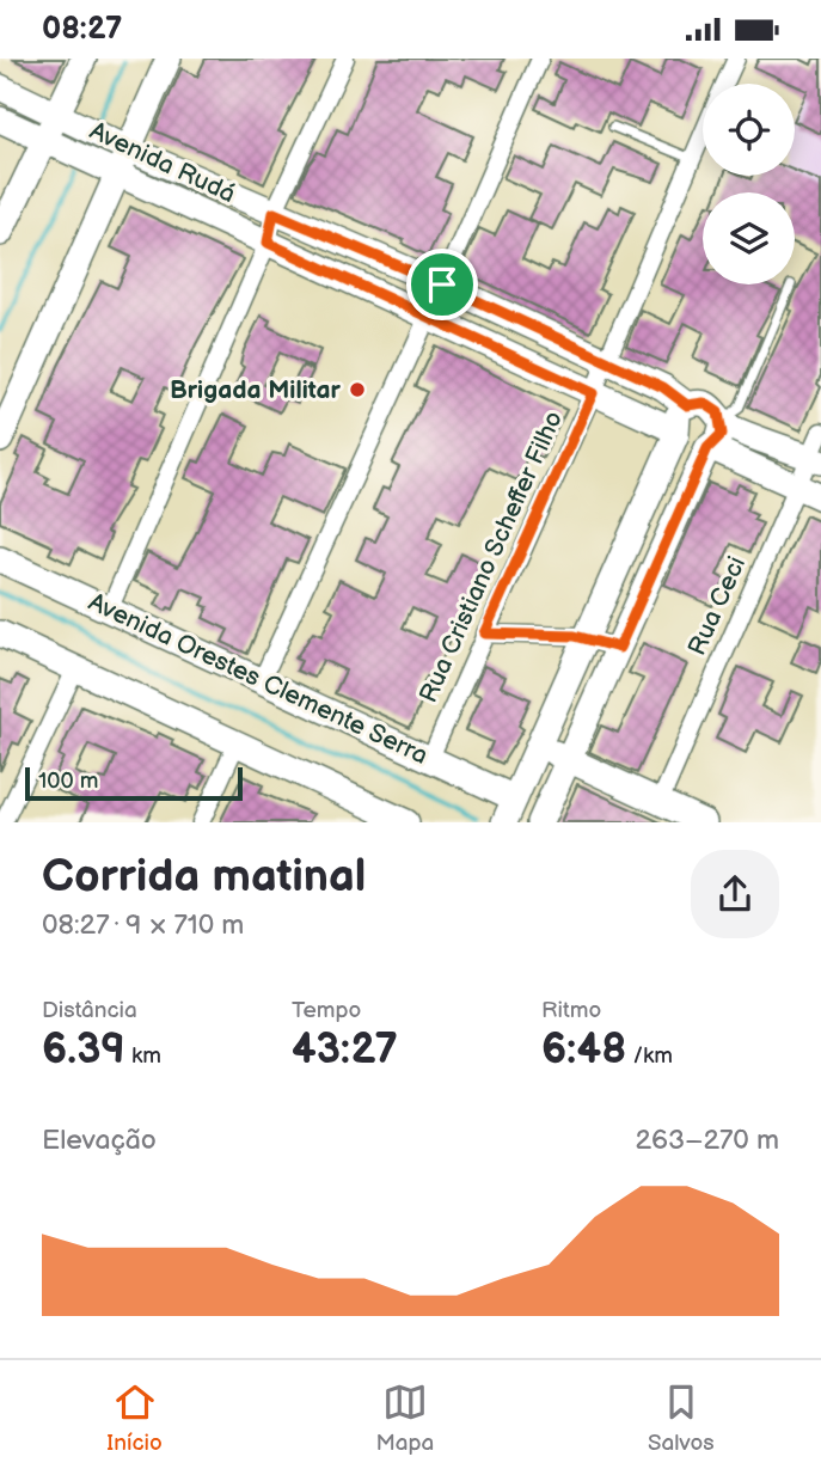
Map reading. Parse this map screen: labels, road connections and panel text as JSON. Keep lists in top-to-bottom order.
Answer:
{
  "streets": {
    "street": [
      "Avenida Rudá",
      "Rua Cristiano Scheffer Filho",
      "Rua Ceci",
      "Avenida Orestes Clemente Serra"
    ]
  },
  "crossings": [
    ["Avenida Rudá", "Rua Cristiano Scheffer Filho"],
    ["Avenida Rudá", "Rua Ceci"],
    ["Rua Cristiano Scheffer Filho", "Avenida Orestes Clemente Serra"]
  ],
  "places": ["Brigada Militar"],
  "scale_bar": "100 m",
  "page": {
    "status": "08:27",
    "scale": "100 m",
    "heading": ["Corrida matinal", "08:27 · 9 × 710 m"],
    "stats": [
      ["Distância", "6.39 km"],
      ["Tempo", "43:27"],
      ["Ritmo", "6:48 /km"]
    ],
    "chart": ["Elevação", "263–270 m"],
    "tabs": ["Início", "Mapa", "Salvos"]
  }
}
